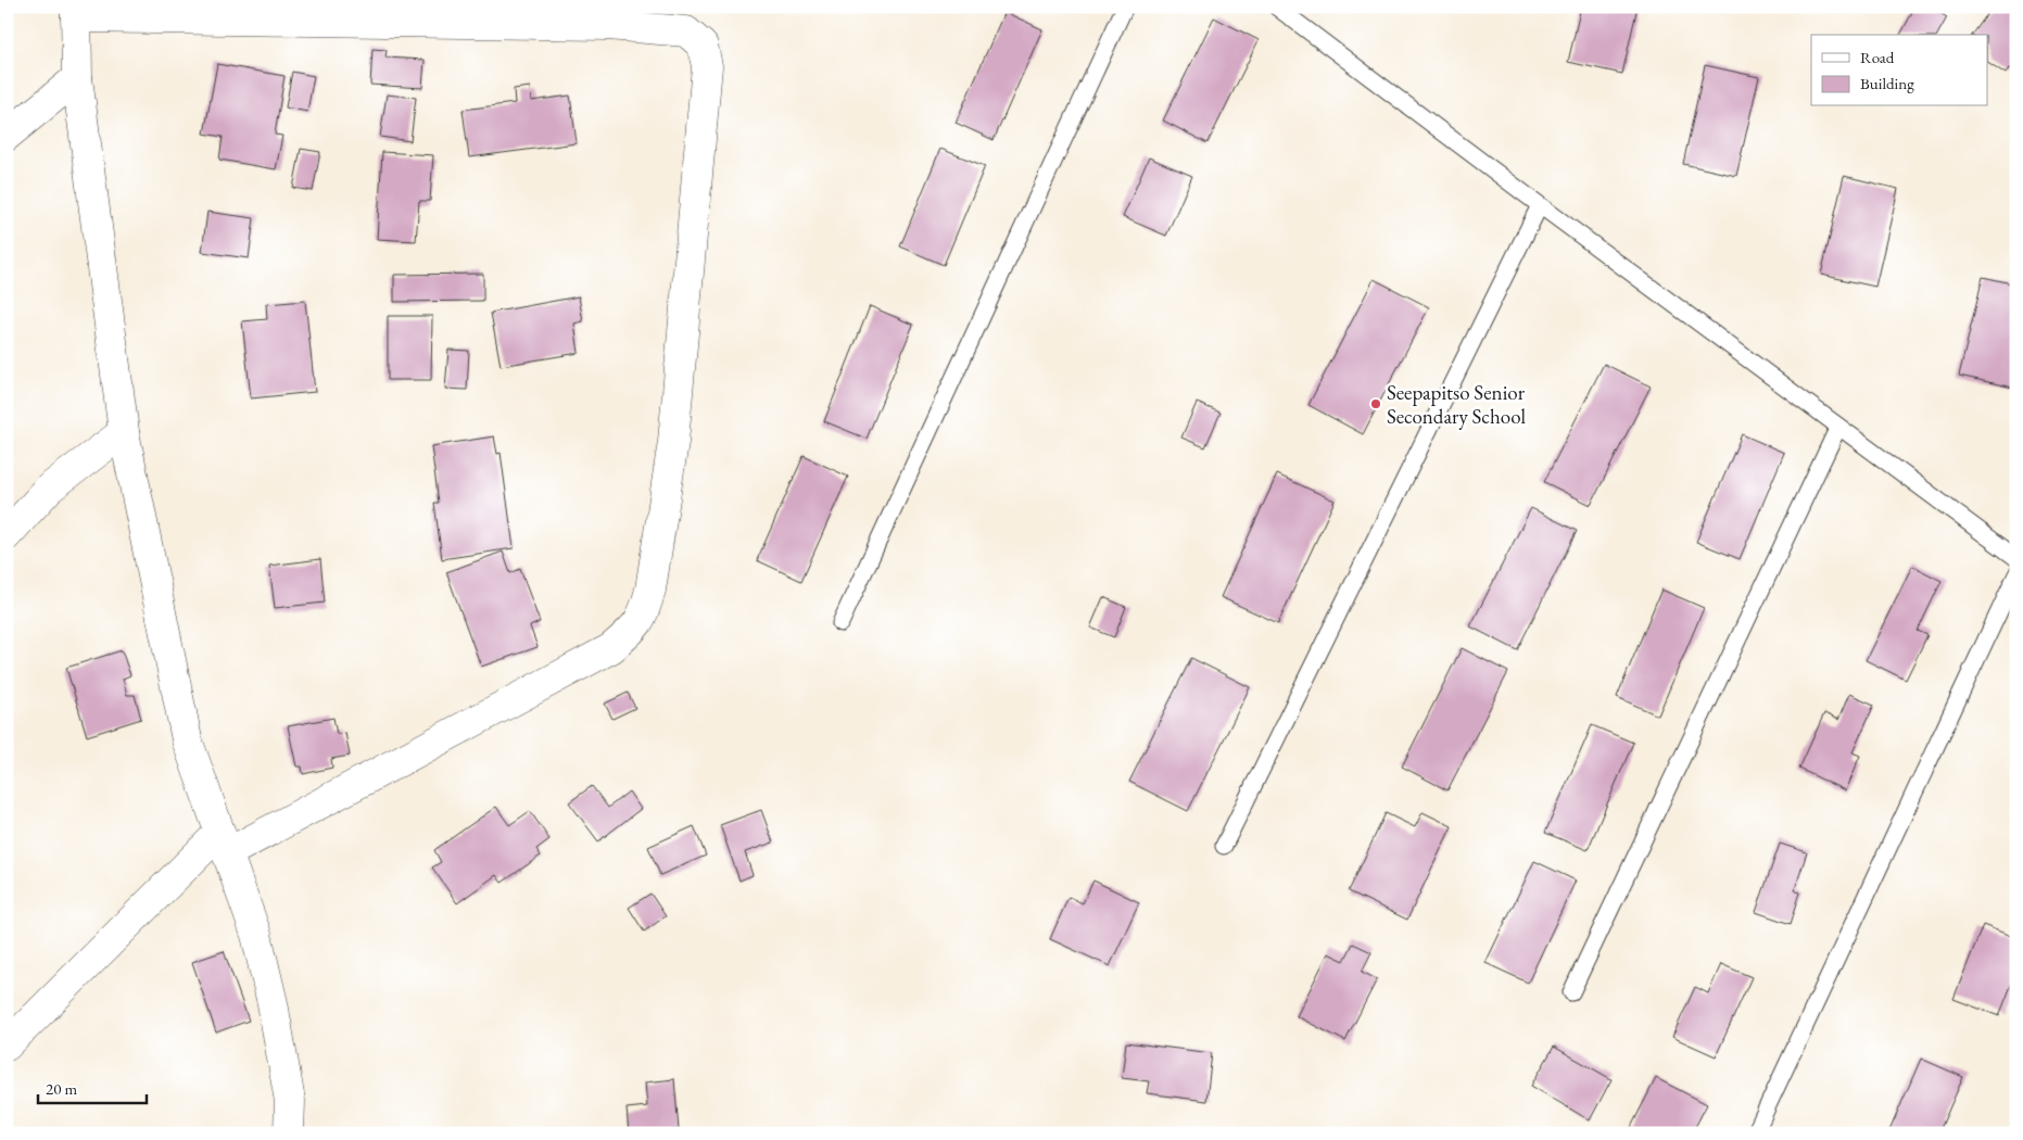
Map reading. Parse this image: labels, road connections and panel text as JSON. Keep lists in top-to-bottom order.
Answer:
{
  "places": ["Seepapitso Senior Secondary School"],
  "legend": ["Road", "Building"],
  "scale_bar": "20 m"
}
